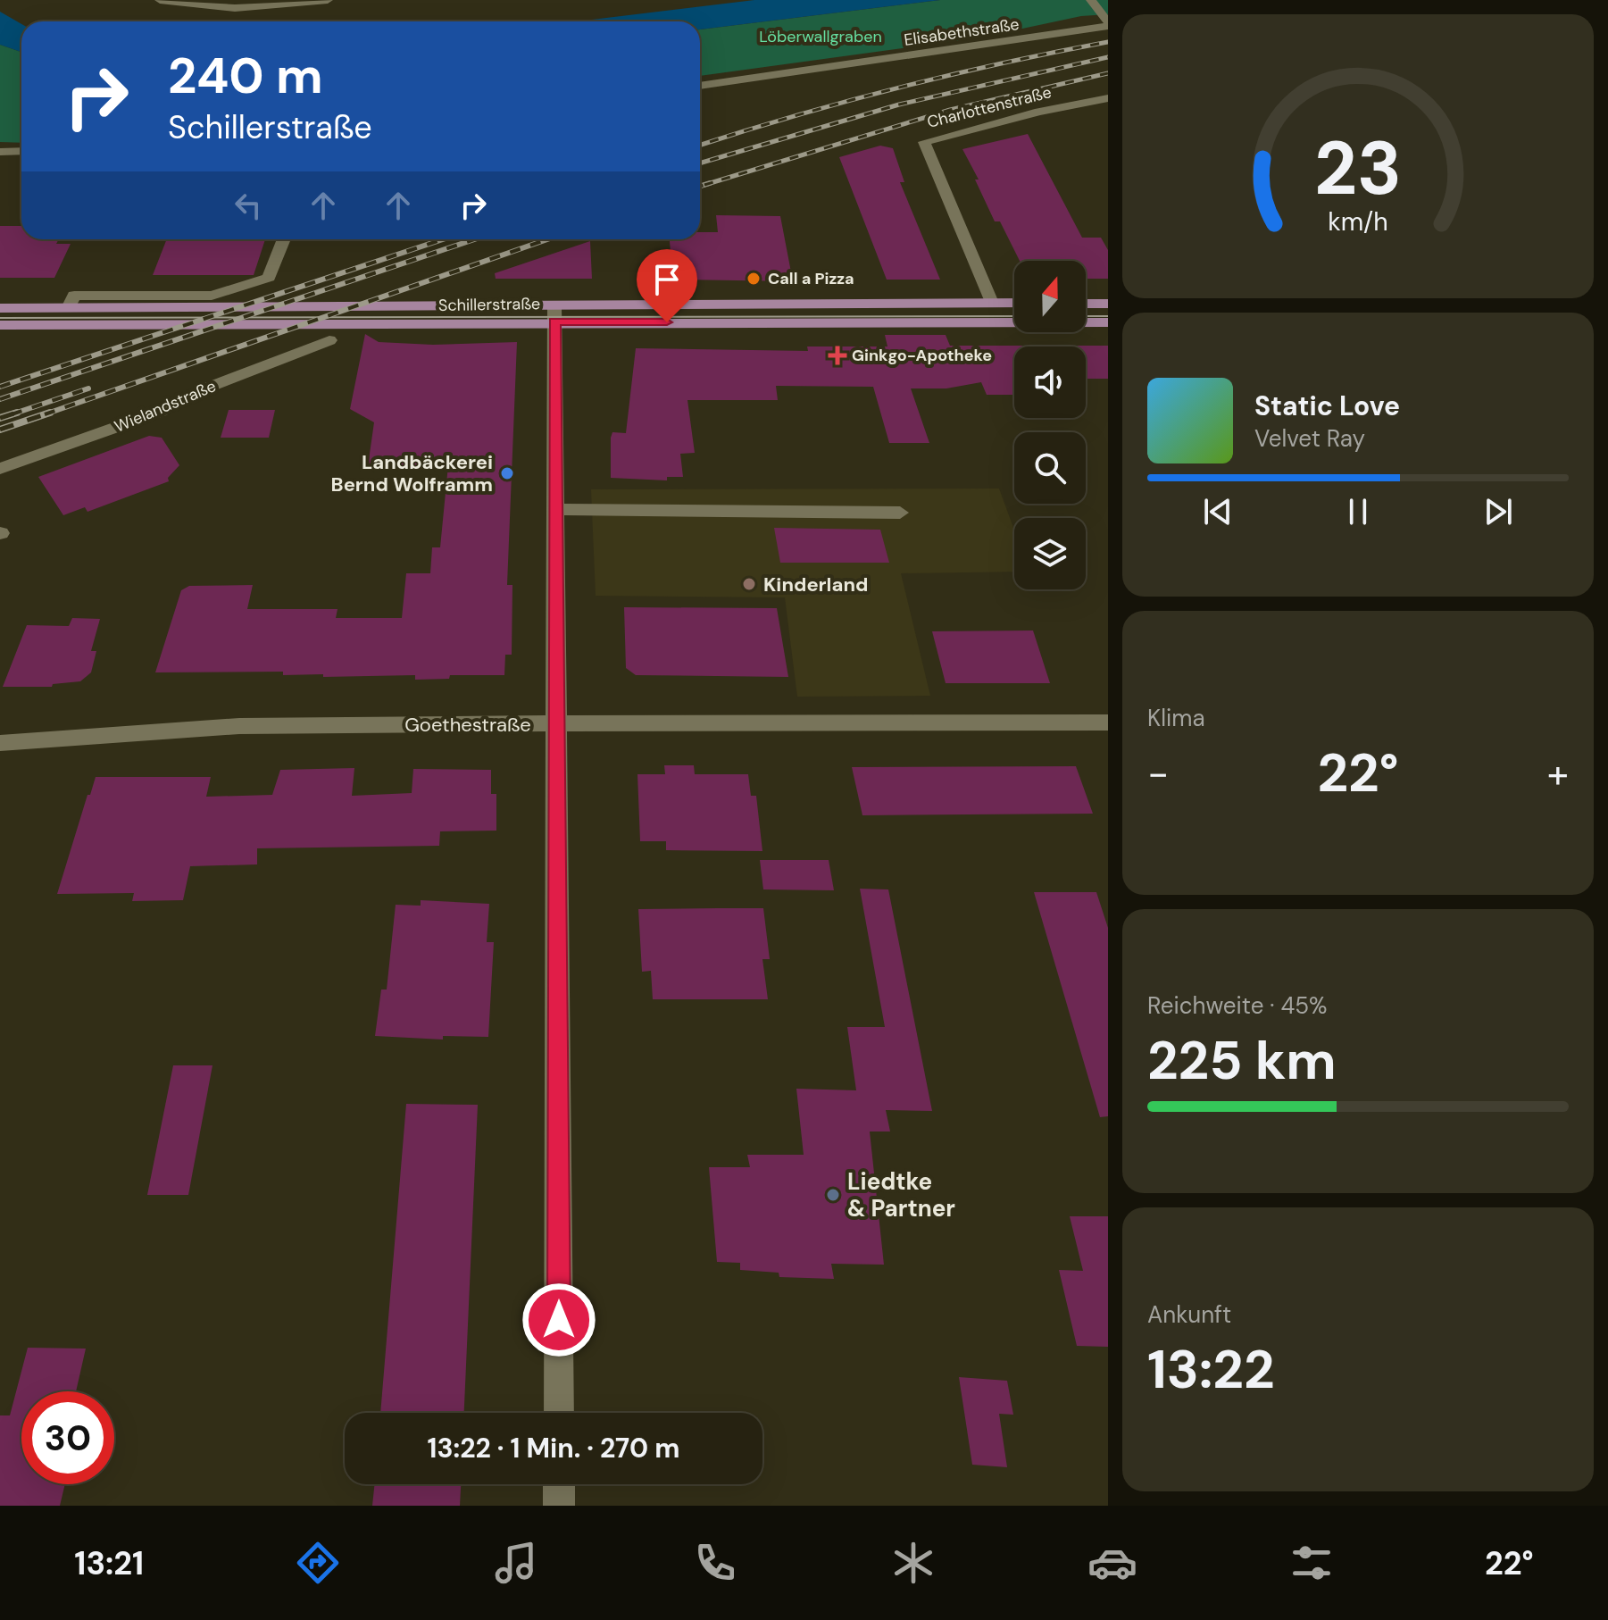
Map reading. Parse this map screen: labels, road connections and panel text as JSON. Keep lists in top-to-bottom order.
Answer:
{
  "streets": {
    "main road": ["Schillerstraße"],
    "street": [
      "Elisabethstraße",
      "Charlottenstraße",
      "Wielandstraße",
      "Goethestraße"
    ]
  },
  "crossings": [
    ["Charlottenstraße", "Schillerstraße"]
  ],
  "parks": ["Löberwallgraben"],
  "places": {
    "other": [
      "Call a Pizza",
      "Landbäckerei Bernd Wolframm",
      "Kinderland",
      "Liedtke & Partner"
    ],
    "health": ["Ginkgo-Apotheke"]
  },
  "north": "top",
  "page": {
    "turn": ["240 m", "Schillerstraße"],
    "song": ["Static Love", "Velvet Ray"],
    "tile": [
      "Klima",
      ["Reichweite · 45%", "225 km"],
      ["Ankunft", "13:22"]
    ],
    "heat": ["−", "22°", "+"],
    "limit": "30",
    "trip": "13:22 · 1 Min. · 270 m",
    "tabs": ["13:21", "22°"],
    "gauge": ["23", "km/h"]
  }
}
